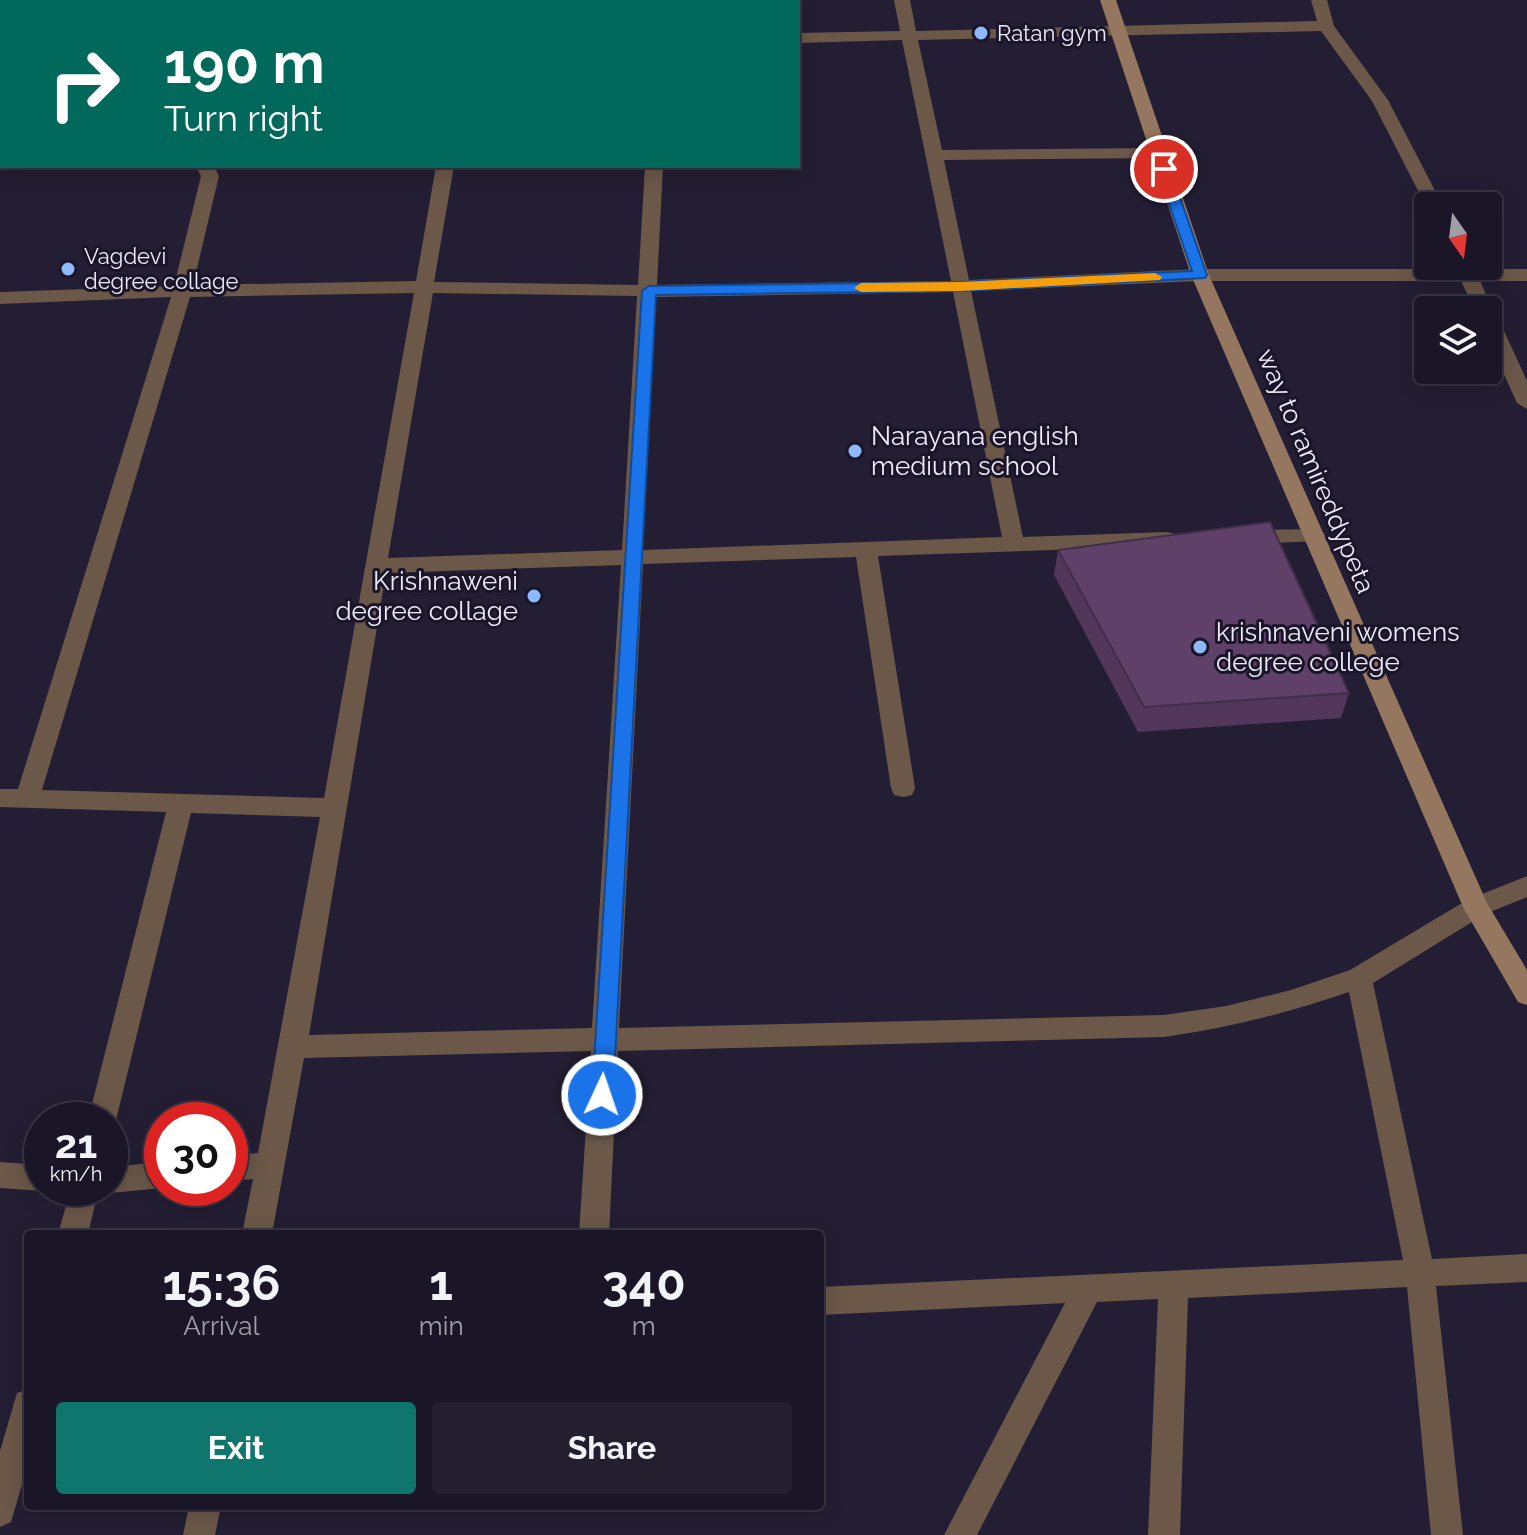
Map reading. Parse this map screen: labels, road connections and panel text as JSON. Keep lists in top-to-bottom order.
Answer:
{
  "streets": {
    "street": ["way to ramireddypeta"]
  },
  "places": [
    "Ratan gym",
    "Vagdevi degree collage",
    "Narayana english medium school",
    "Krishnaweni degree collage",
    "krishnaveni womens degree college"
  ],
  "north": "bottom",
  "page": {
    "turn": ["190 m", "Turn right"],
    "speed": "21 km/h",
    "limit": "30",
    "eta": [
      "15:36",
      "Arrival",
      "1",
      "min",
      "340",
      "m"
    ],
    "buttons": ["Exit", "Share"]
  }
}
